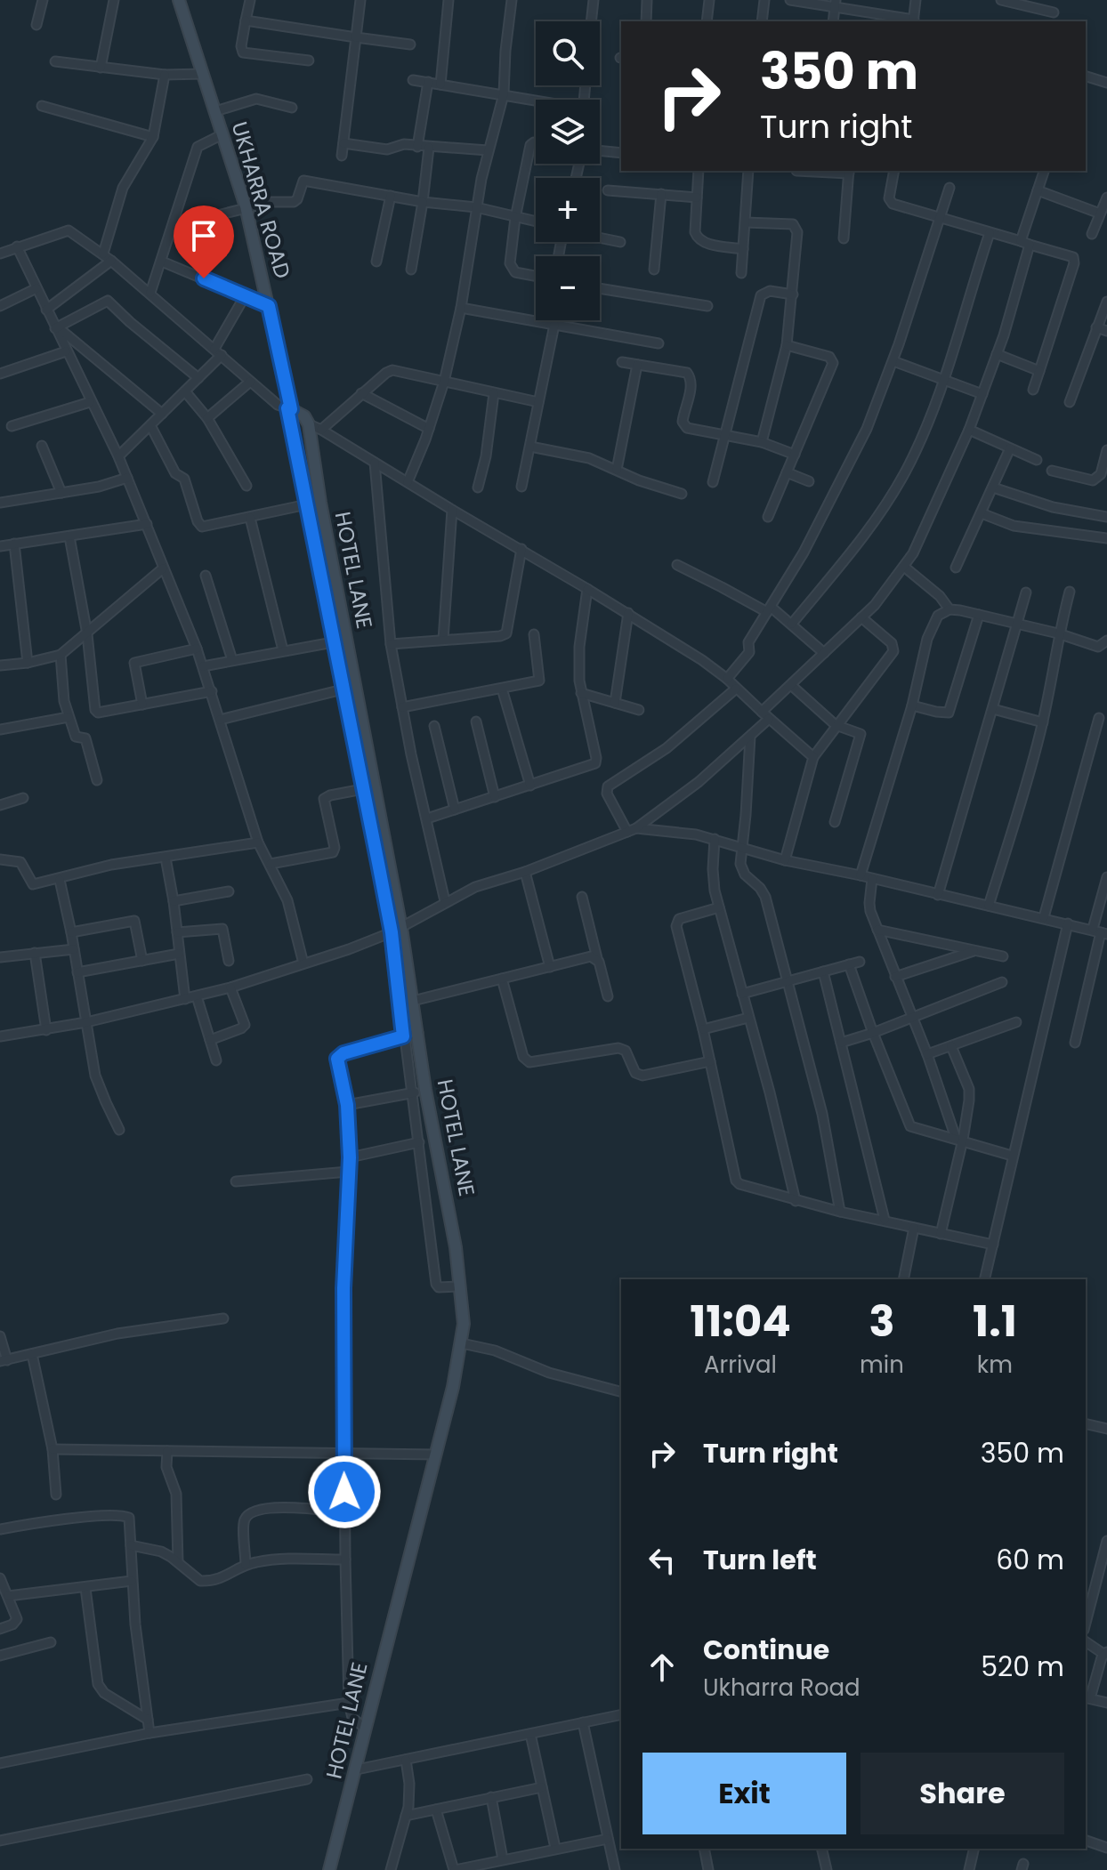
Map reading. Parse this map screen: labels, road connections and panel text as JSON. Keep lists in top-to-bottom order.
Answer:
{
  "streets": {
    "street": ["UKHARRA ROAD", "HOTEL LANE"]
  },
  "page": {
    "map_buttons": ["+", "−"],
    "turn": ["350 m", "Turn right"],
    "eta": [
      "11:04",
      "Arrival",
      "3",
      "min",
      "1.1",
      "km"
    ],
    "list": [
      {
        "name": "Turn right",
        "value": "350 m"
      },
      {
        "name": "Turn left",
        "value": "60 m"
      },
      {
        "name": "Continue",
        "note": "Ukharra Road",
        "value": "520 m"
      }
    ],
    "buttons": ["Exit", "Share"]
  }
}
